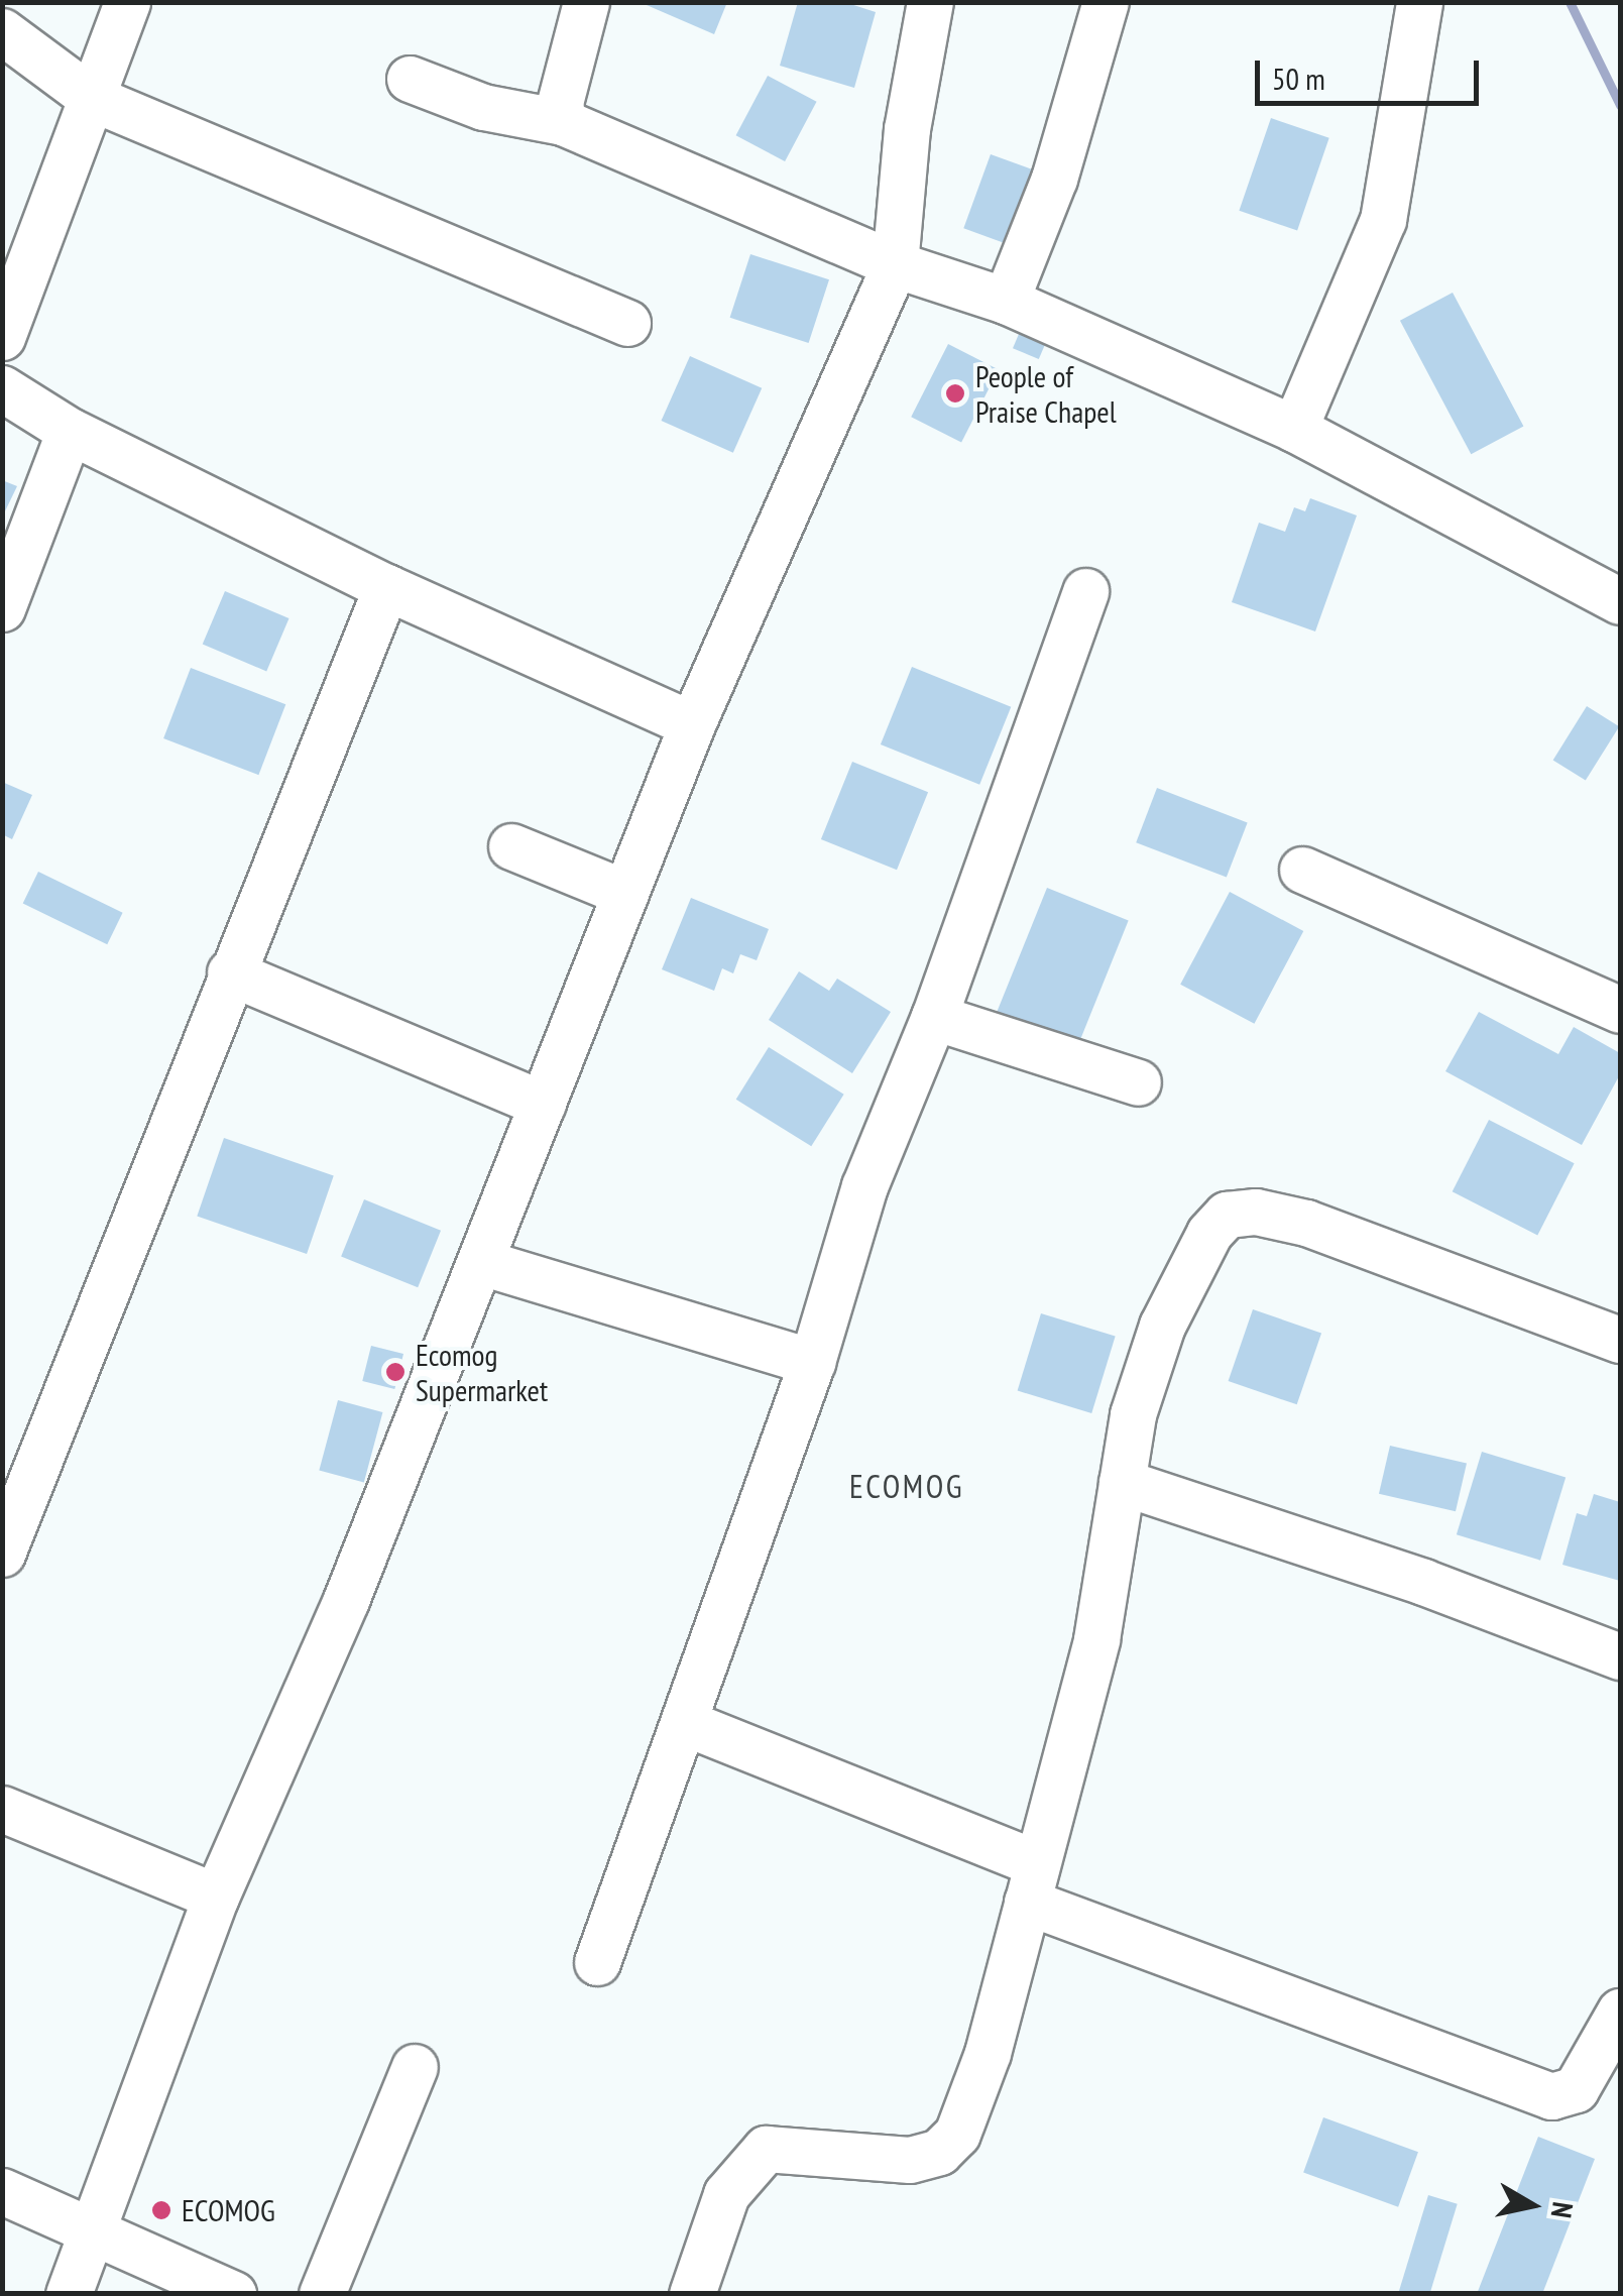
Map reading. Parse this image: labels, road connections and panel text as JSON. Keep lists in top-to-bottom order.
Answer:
{
  "districts": ["ECOMOG"],
  "places": ["People of Praise Chapel", "Ecomog Supermarket", "ECOMOG"],
  "scale_bar": "50 m",
  "north": "right"
}
